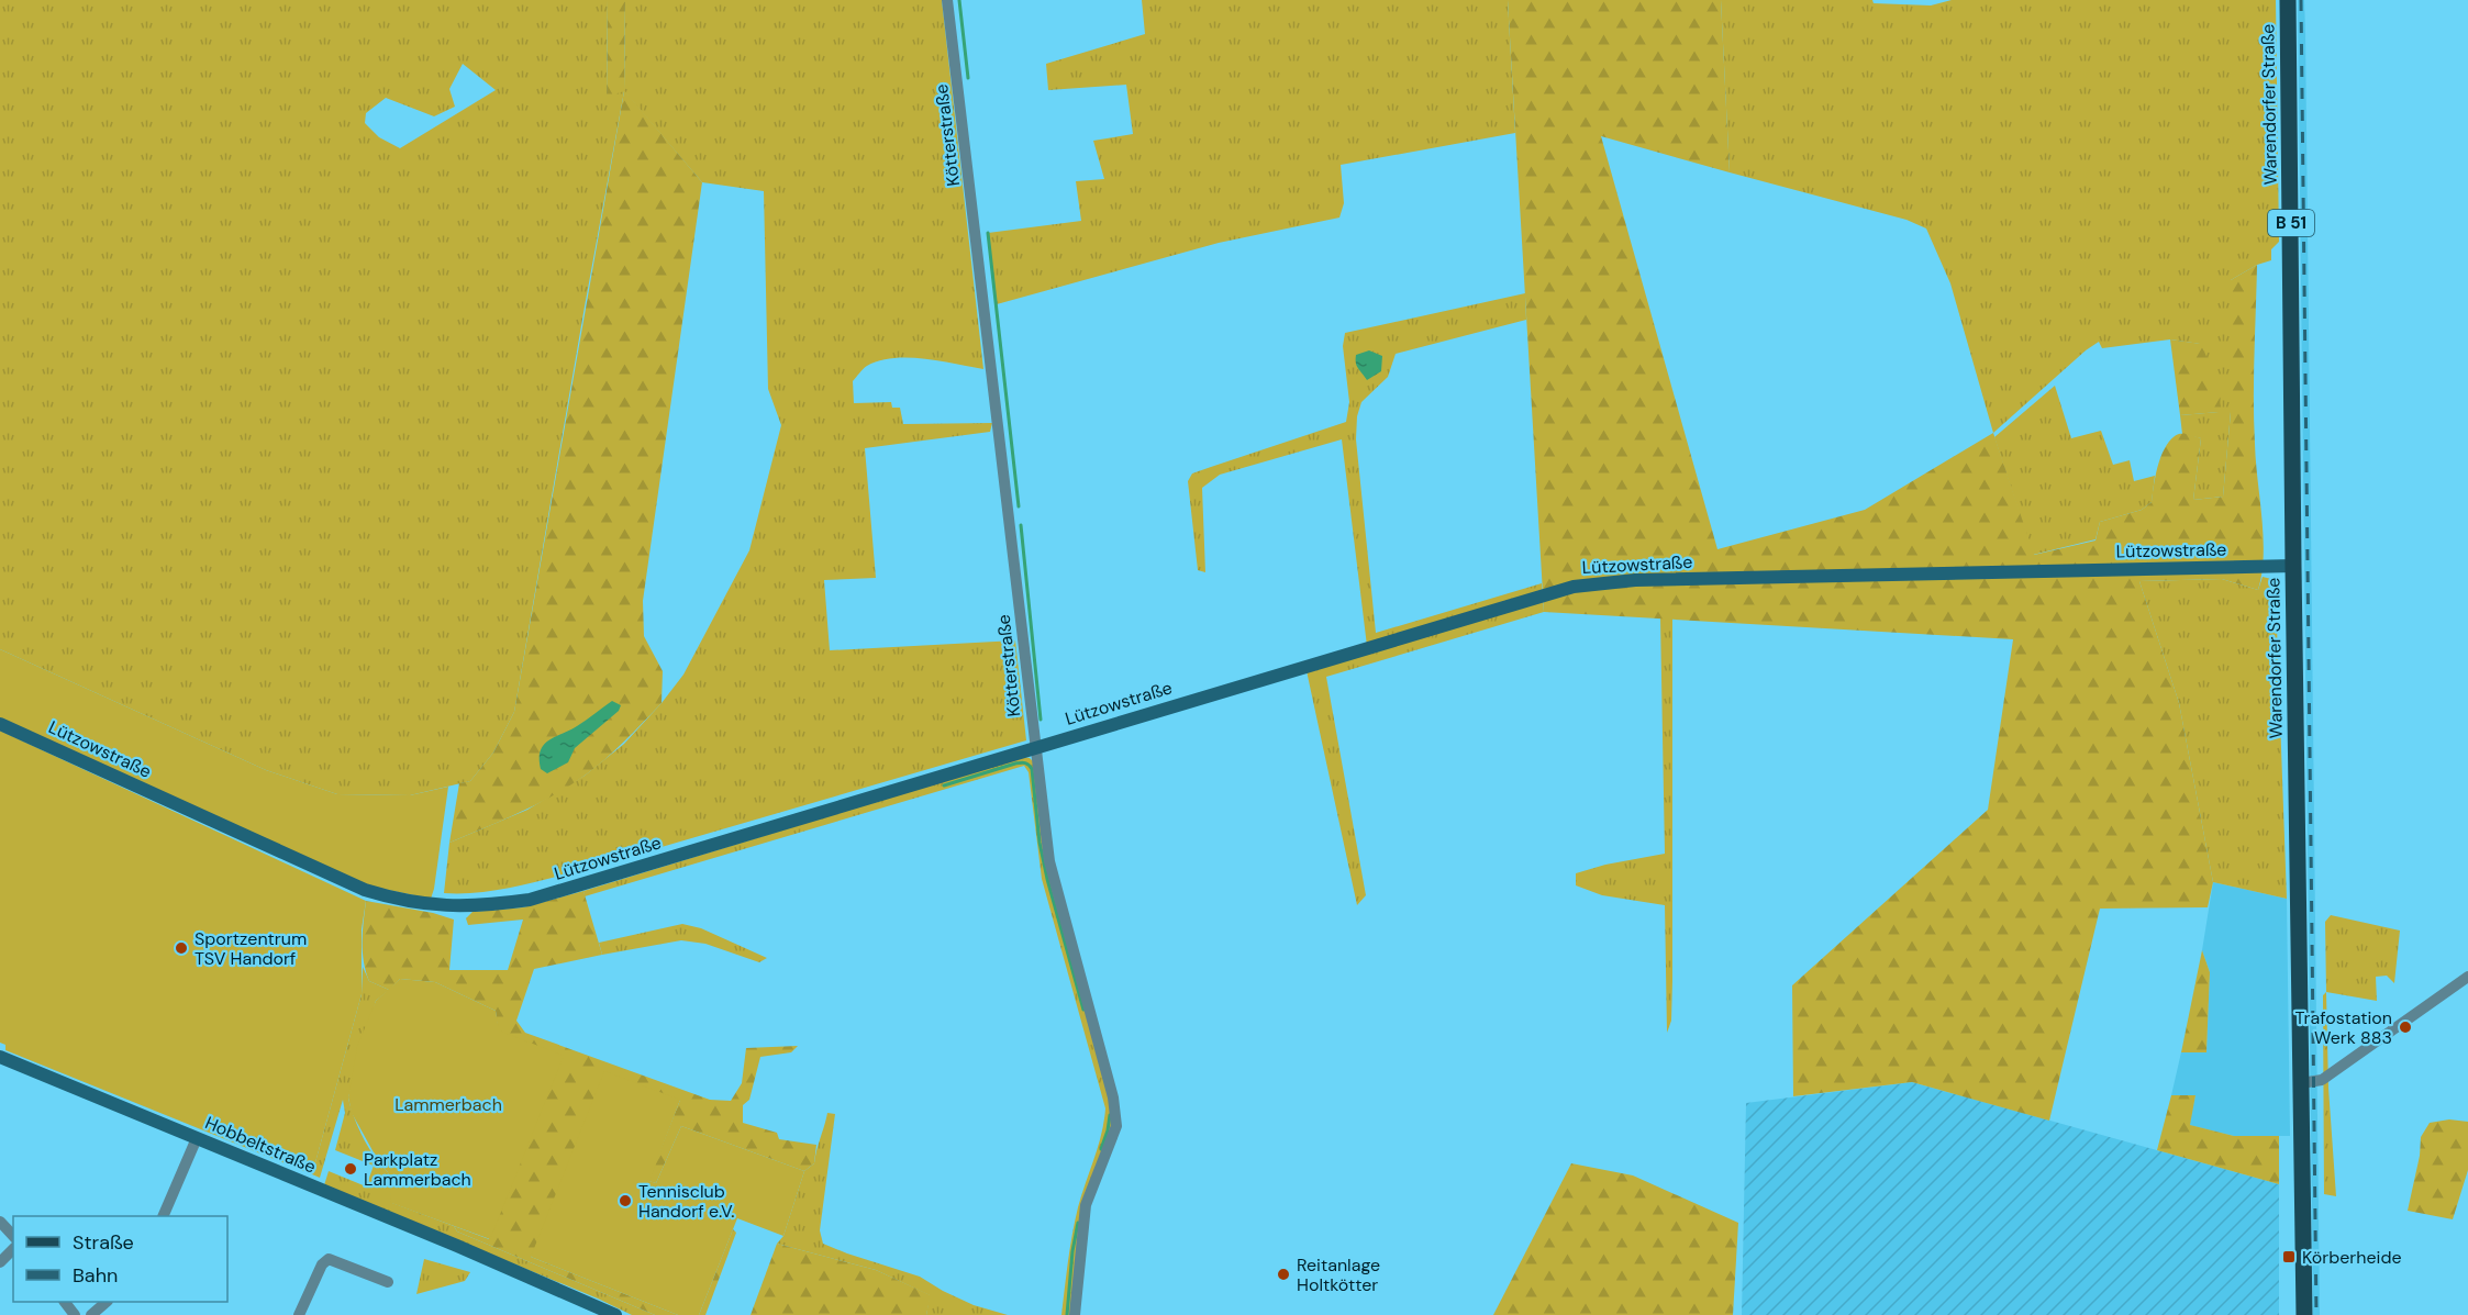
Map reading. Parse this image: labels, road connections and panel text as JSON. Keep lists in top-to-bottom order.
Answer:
{
  "streets": {
    "main road": ["Warendorfer Straße", "B 51"],
    "street": ["Kötterstraße", "Lützowstraße", "Hobbeltstraße"]
  },
  "crossings": [
    ["Warendorfer Straße", "Lützowstraße"],
    ["Kötterstraße", "Lützowstraße"]
  ],
  "parks": ["Lammerbach"],
  "places": {
    "other": [
      "Sportzentrum TSV Handorf",
      "Trafostation Werk 883",
      "Parkplatz Lammerbach",
      "Tennisclub Handorf e.V.",
      "Reitanlage Holtkötter"
    ],
    "transit": ["Körberheide"]
  },
  "legend": ["Straße", "Bahn"]
}
